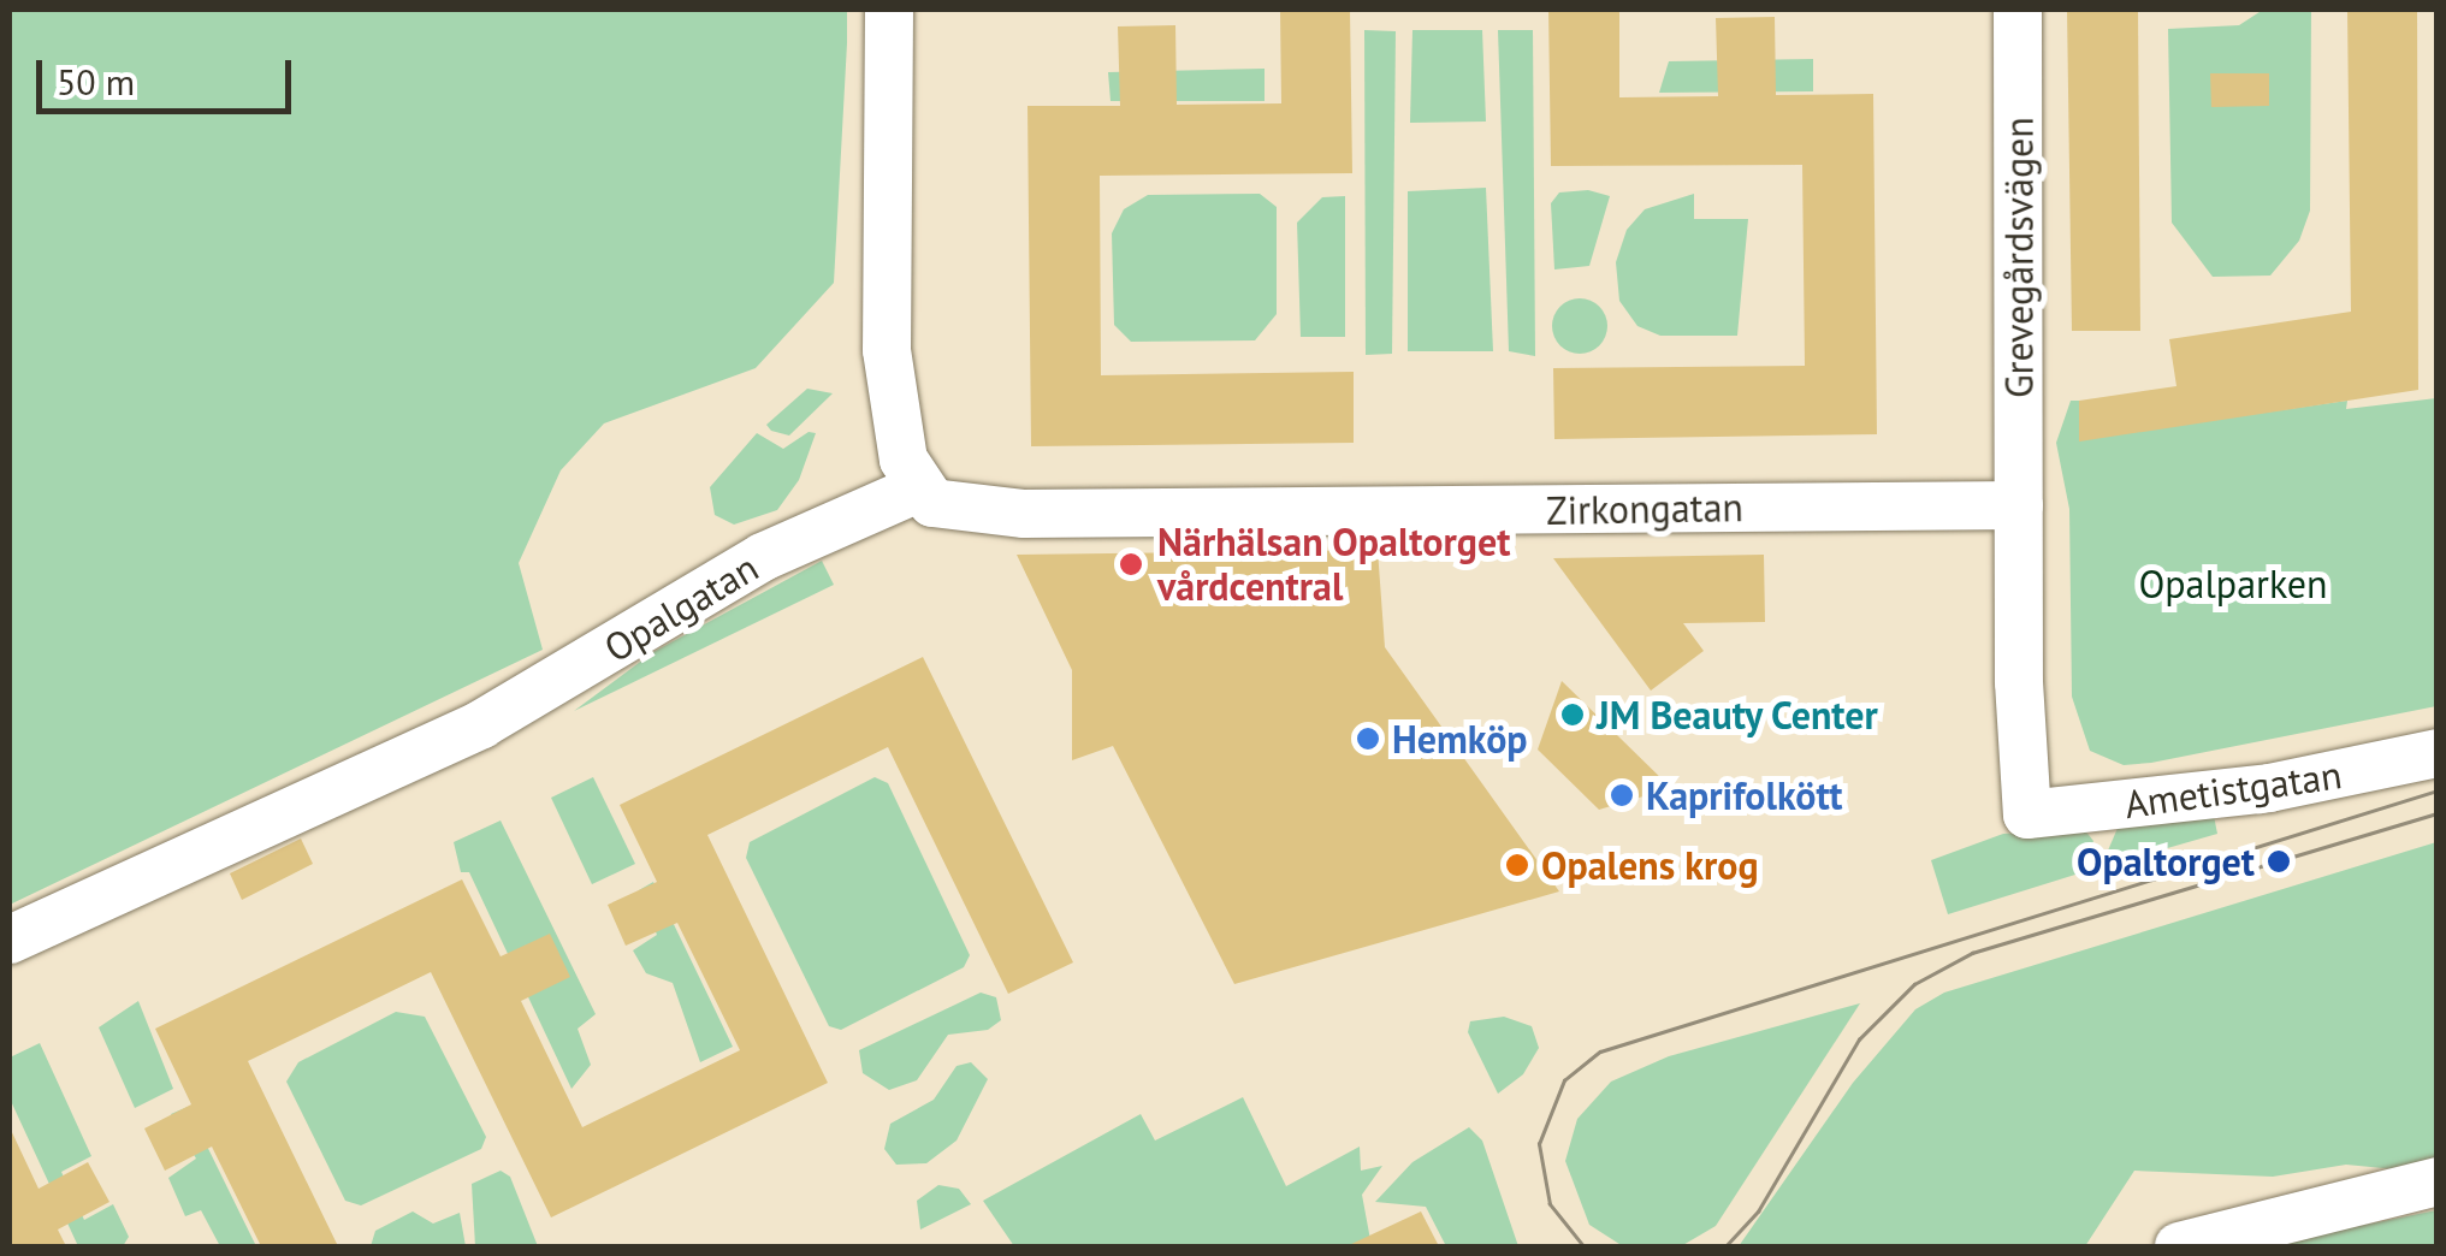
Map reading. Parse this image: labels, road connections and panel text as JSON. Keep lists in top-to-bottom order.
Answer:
{
  "streets": {
    "street": [
      "Grevegårdsvägen",
      "Zirkongatan",
      "Opalgatan",
      "Ametistgatan"
    ]
  },
  "crossings": [
    ["Grevegårdsvägen", "Zirkongatan"],
    ["Grevegårdsvägen", "Ametistgatan"],
    ["Zirkongatan", "Opalgatan"],
    ["Zirkongatan", "Ametistgatan"]
  ],
  "parks": ["Opalparken"],
  "places": [
    "Närhälsan Opaltorget vårdcentral",
    "JM Beauty Center",
    "Hemköp",
    "Kaprifolkött",
    "Opaltorget",
    "Opalens krog"
  ],
  "scale_bar": "50 m"
}
